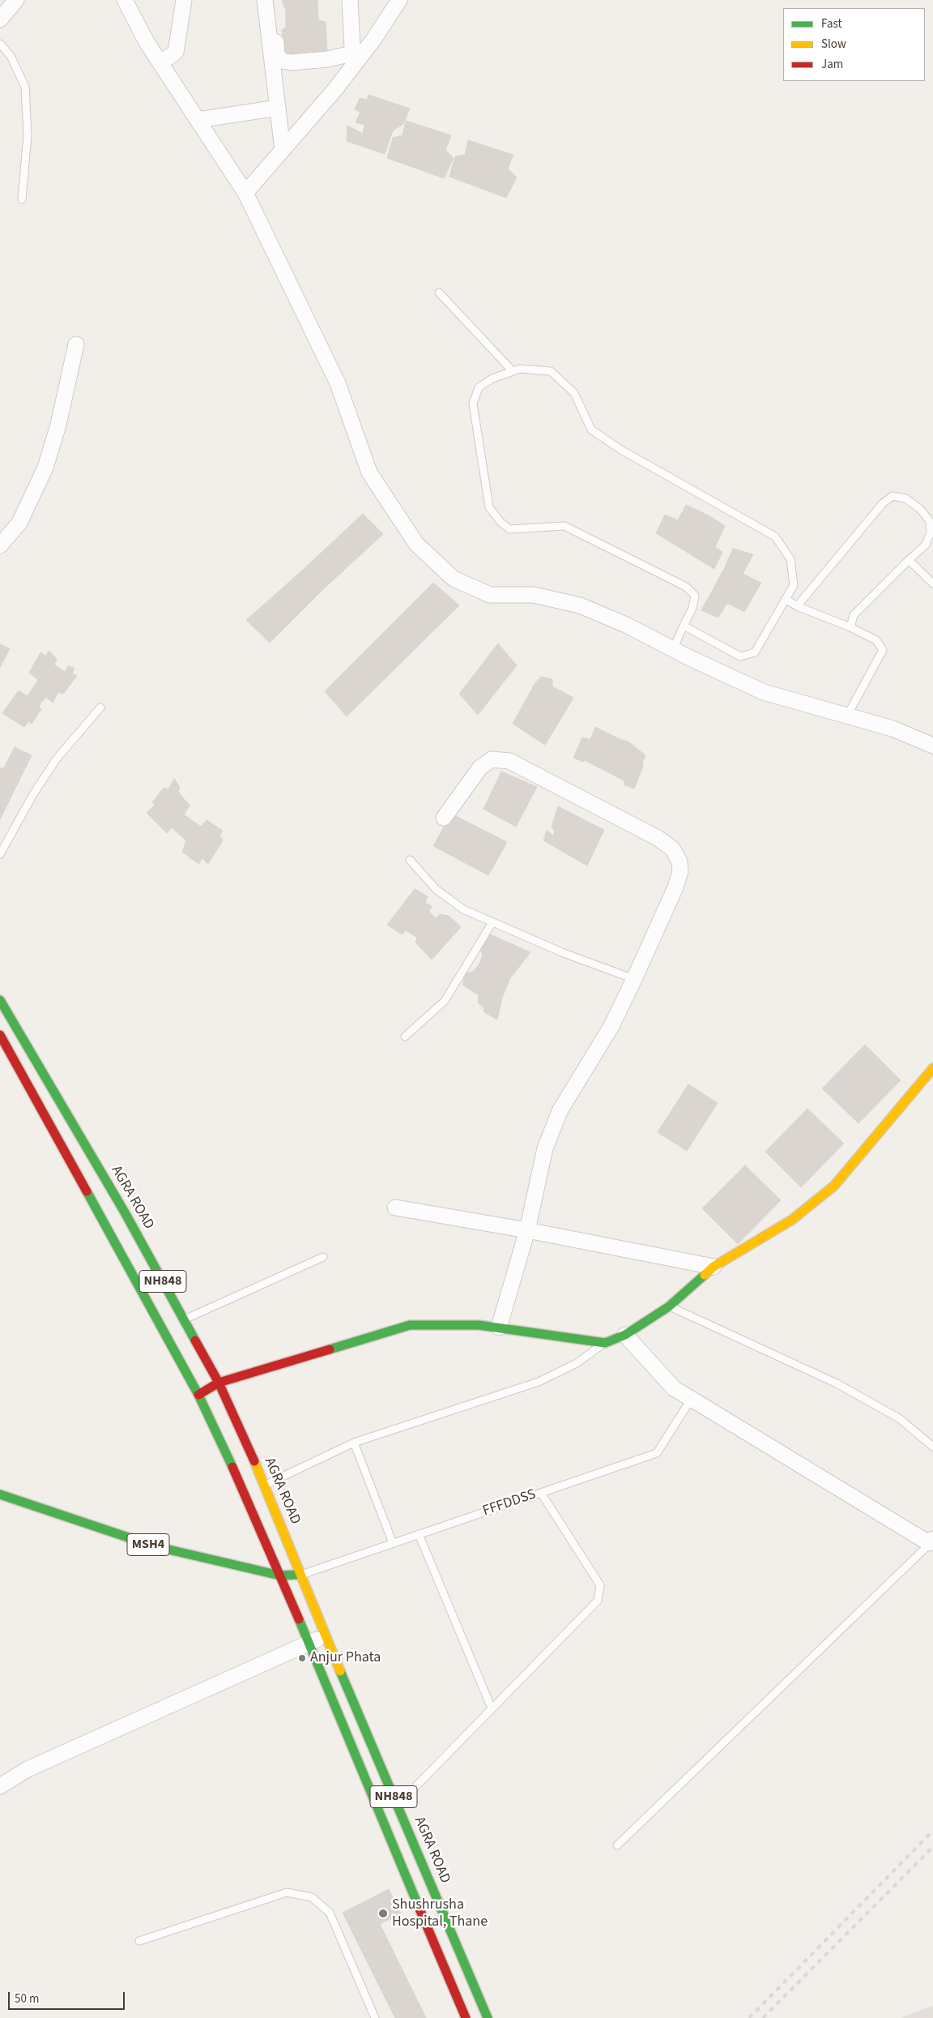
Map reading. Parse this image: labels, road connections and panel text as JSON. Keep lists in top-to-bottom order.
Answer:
{
  "streets": {
    "main road": ["AGRA ROAD", "NH848", "MSH4"],
    "lane": ["FFFDDSS"]
  },
  "crossings": [
    ["AGRA ROAD", "FFFDDSS"],
    ["AGRA ROAD", "MSH4"],
    ["NH848", "MSH4"],
    ["FFFDDSS", "MSH4"]
  ],
  "places": ["Anjur Phata", "Shushrusha Hospital, Thane"],
  "legend": ["Fast", "Slow", "Jam"],
  "scale_bar": "50 m"
}
